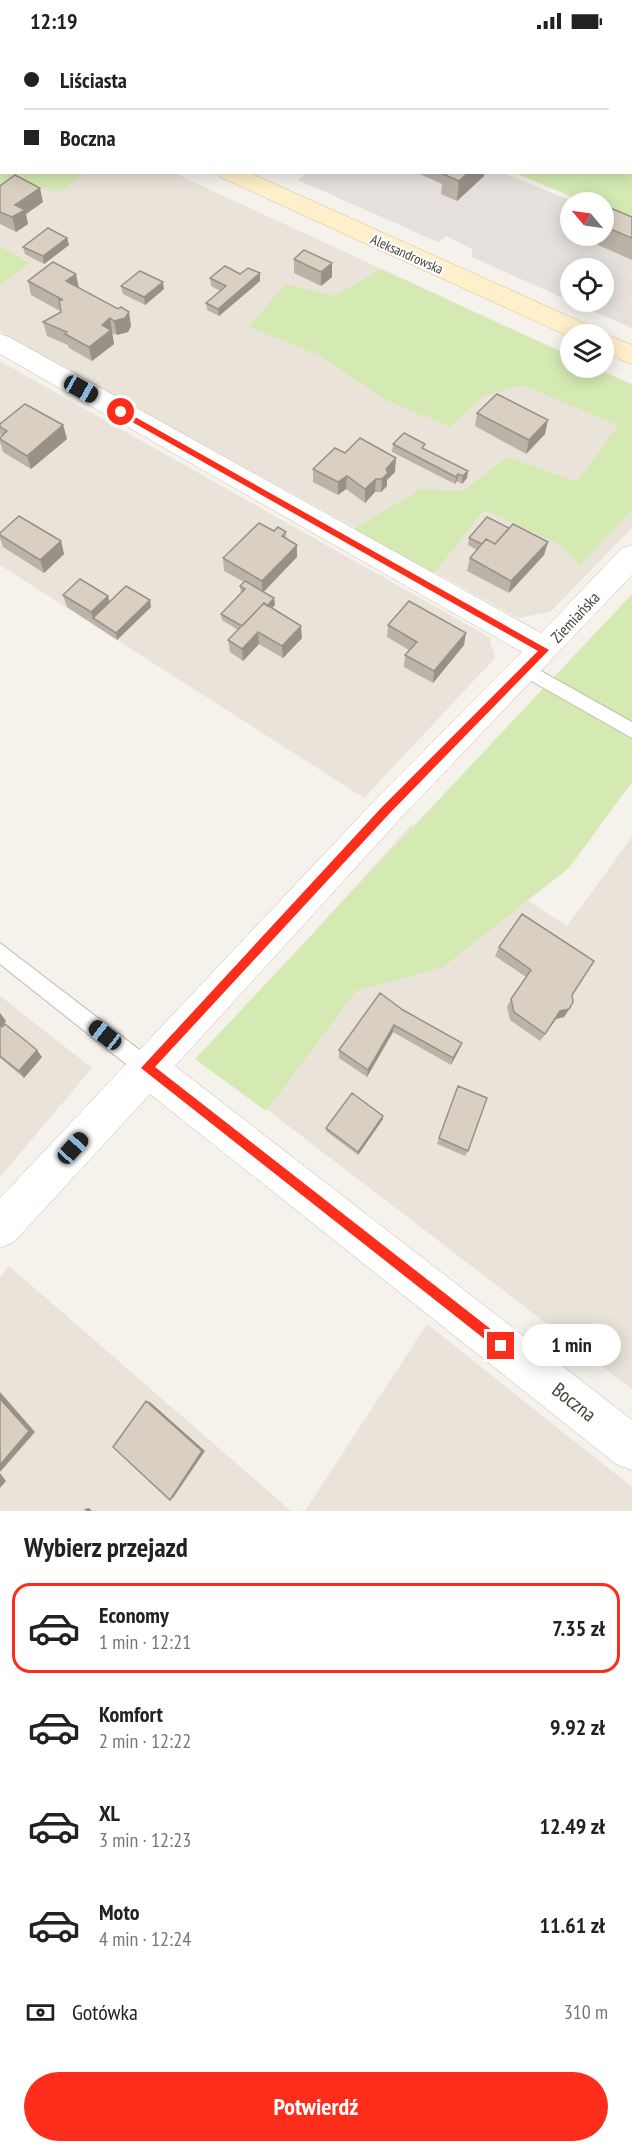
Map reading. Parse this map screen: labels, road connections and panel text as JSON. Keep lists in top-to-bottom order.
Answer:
{
  "streets": {
    "main road": ["Aleksandrowska"],
    "street": ["Ziemiańska", "Boczna"]
  },
  "crossings": [
    ["Ziemiańska", "Boczna"]
  ],
  "north": "top left",
  "page": {
    "status": "12:19",
    "banner": ["Liściasta", "Boczna"],
    "bubble": "1 min",
    "heading": "Wybierz przejazd",
    "list": [
      {
        "name": "Economy",
        "note": "1 min · 12:21",
        "value": "7.35 zł"
      },
      {
        "name": "Komfort",
        "note": "2 min · 12:22",
        "value": "9.92 zł"
      },
      {
        "name": "XL",
        "note": "3 min · 12:23",
        "value": "12.49 zł"
      },
      {
        "name": "Moto",
        "note": "4 min · 12:24",
        "value": "11.61 zł"
      }
    ],
    "pay": ["Gotówka", "310 m"],
    "buttons": "Potwierdź"
  }
}
